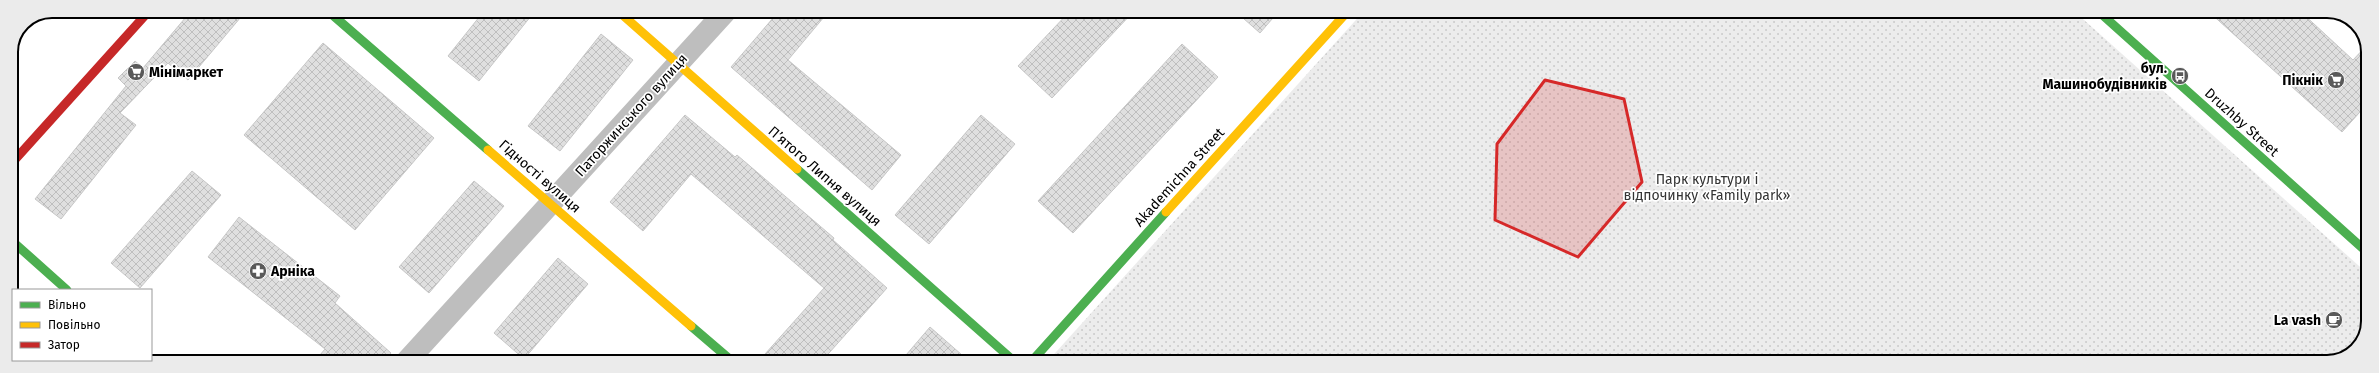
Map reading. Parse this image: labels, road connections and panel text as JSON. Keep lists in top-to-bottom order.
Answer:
{
  "streets": {
    "street": [
      "Паторжинського вулиця",
      "Druzhby Street",
      "Гідності вулиця",
      "П’ятого Липня вулиця",
      "Akademichna Street"
    ]
  },
  "crossings": [
    ["Паторжинського вулиця", "Гідності вулиця"],
    ["Паторжинського вулиця", "П’ятого Липня вулиця"]
  ],
  "parks": ["Парк культури і відпочинку «Family park»"],
  "places": {
    "supermarket": ["Мінімаркет", "Пікнік"],
    "bus stop": ["бул. Машинобудівників"],
    "pharmacy": ["Арніка"],
    "cafe": ["La vash"]
  },
  "legend": ["Вільно", "Повільно", "Затор"]
}
